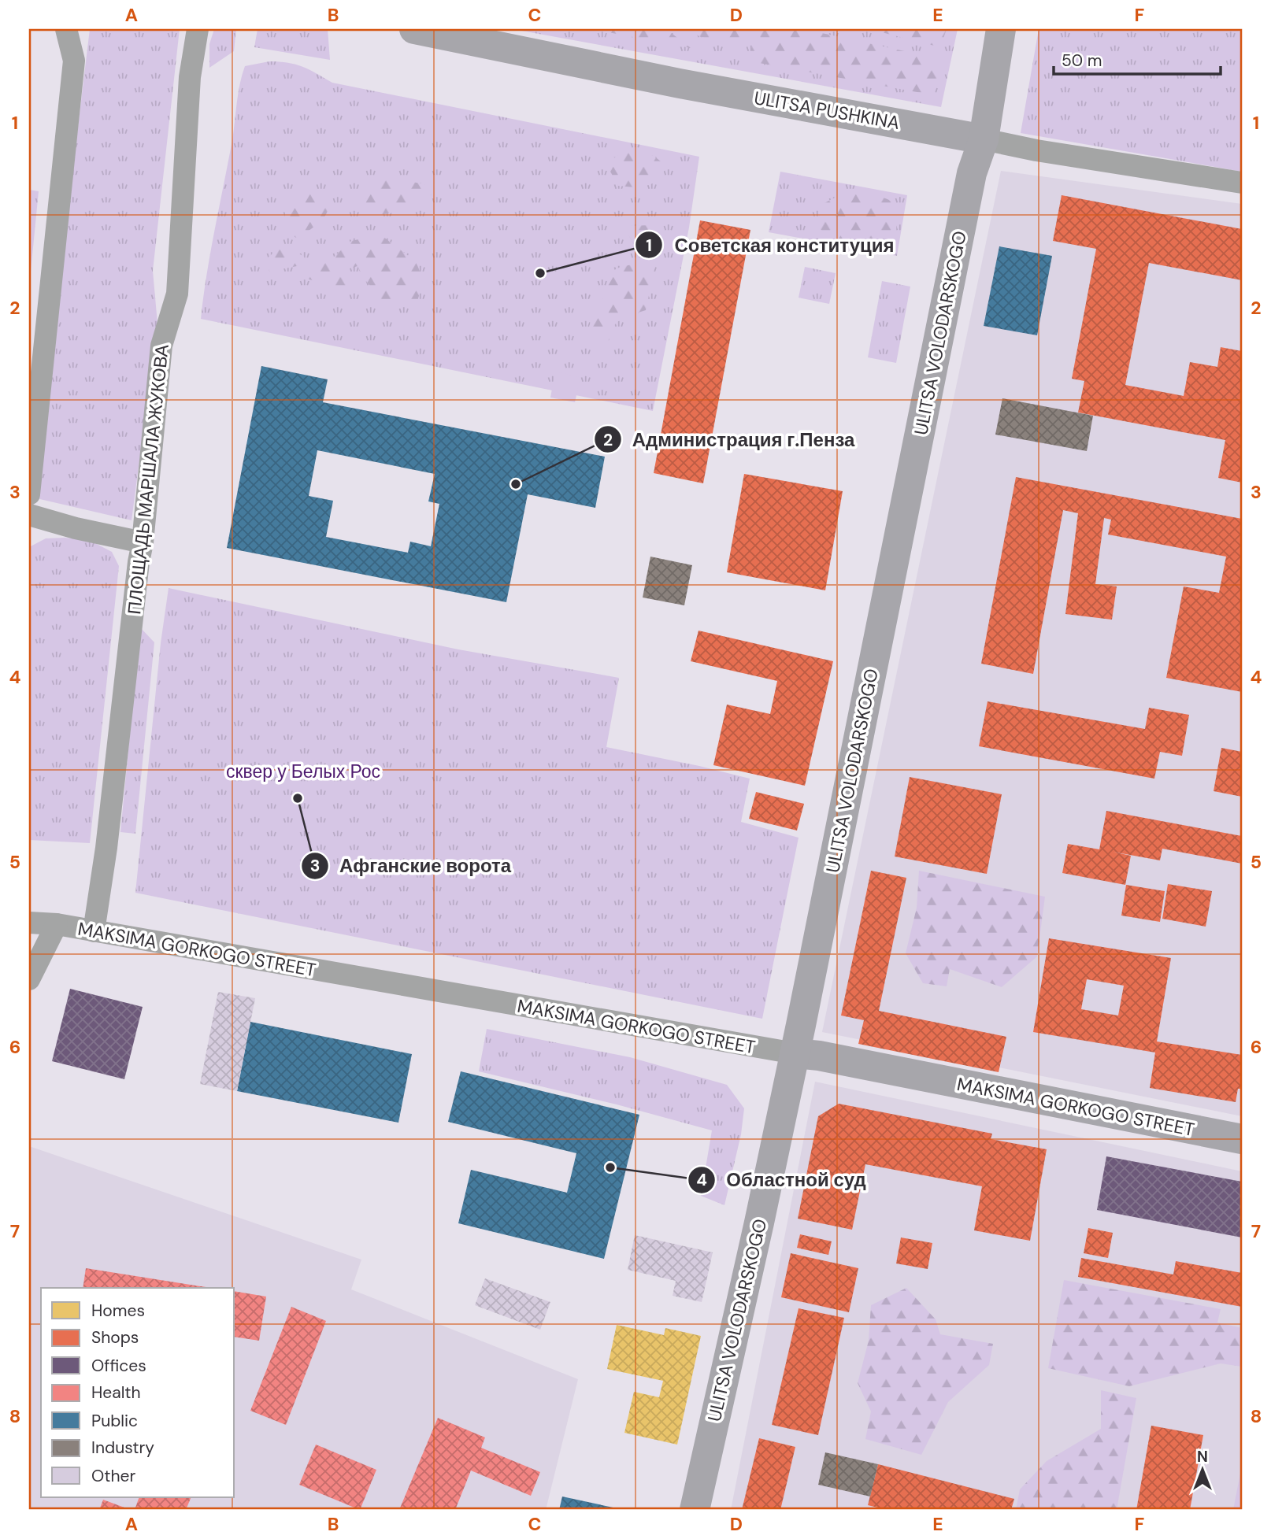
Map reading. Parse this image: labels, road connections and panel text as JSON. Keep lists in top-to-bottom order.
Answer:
{
  "streets": {
    "main road": ["ULITSA PUSHKINA", "ULITSA VOLODARSKOGO", "MAKSIMA GORKOGO STREET"],
    "street": ["ПЛОЩАДЬ МАРШАЛА ЖУКОВА"]
  },
  "crossings": [
    ["ULITSA PUSHKINA", "ULITSA VOLODARSKOGO"],
    ["ULITSA VOLODARSKOGO", "MAKSIMA GORKOGO STREET"],
    ["ПЛОЩАДЬ МАРШАЛА ЖУКОВА", "MAKSIMA GORKOGO STREET"]
  ],
  "parks": ["сквер у Белых Рос"],
  "places": [
    "Советская конституция",
    "Администрация г.Пенза",
    "Афганские ворота",
    "Областной суд"
  ],
  "legend": [
    "Homes",
    "Shops",
    "Offices",
    "Health",
    "Public",
    "Industry",
    "Other"
  ],
  "scale_bar": "50 m",
  "north": "top",
  "grid": {
    "columns": [
      "A",
      "B",
      "C",
      "D",
      "E",
      "F"
    ],
    "rows": [
      "1",
      "2",
      "3",
      "4",
      "5",
      "6",
      "7",
      "8"
    ]
  }
}
